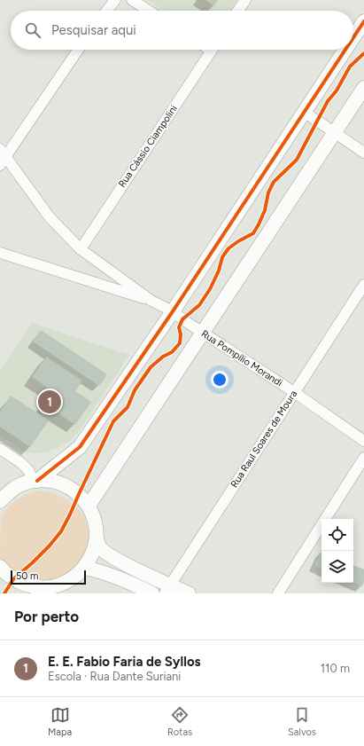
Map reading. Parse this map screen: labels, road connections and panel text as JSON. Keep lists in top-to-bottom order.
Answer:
{
  "streets": {
    "street": ["Rua Cássio Ciampolini", "Rua Pompílio Morandi", "Rua Raul Soares de Moura"]
  },
  "crossings": [
    ["Rua Pompílio Morandi", "Rua Raul Soares de Moura"]
  ],
  "scale_bar": "50 m",
  "page": {
    "search": "Pesquisar aqui",
    "pins": "1",
    "scale": "50 m",
    "heading": "Por perto",
    "list": [
      {
        "mark": "1",
        "name": "E. E. Fabio Faria de Syllos",
        "note": "Escola · Rua Dante Suriani",
        "value": "110 m"
      }
    ],
    "nav": ["Mapa", "Rotas", "Salvos"]
  }
}
